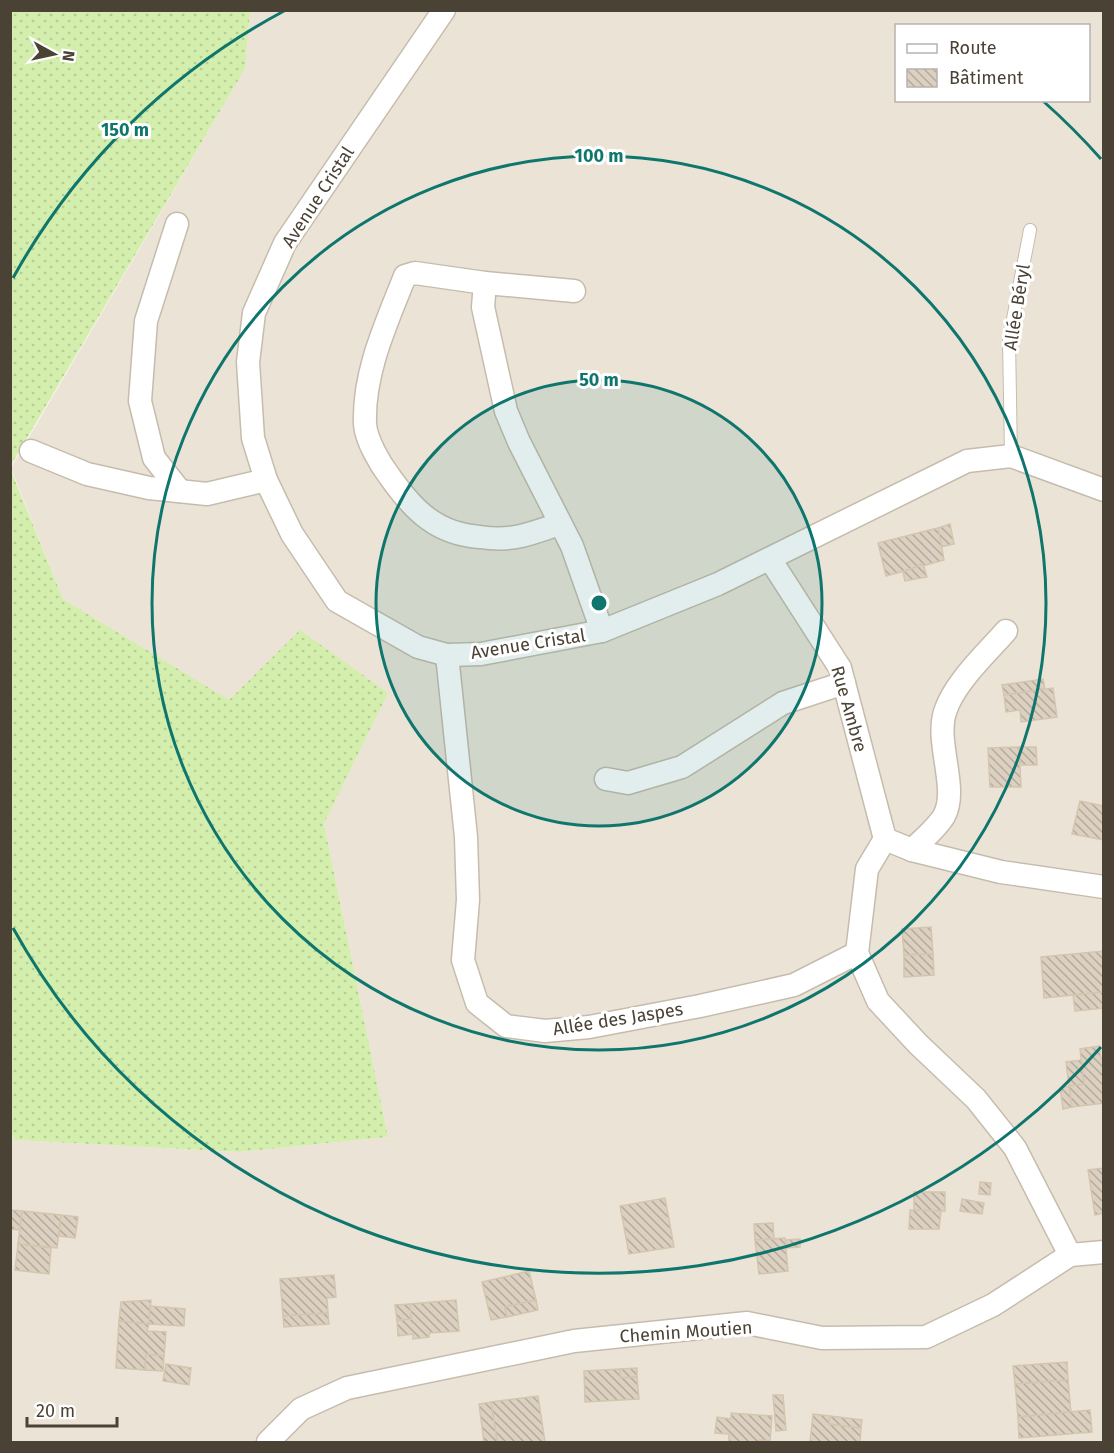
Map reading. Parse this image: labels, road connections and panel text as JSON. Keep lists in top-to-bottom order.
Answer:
{
  "streets": {
    "street": [
      "Avenue Cristal",
      "Rue Ambre",
      "Allée des Jaspes",
      "Chemin Moutien"
    ],
    "lane": ["Allée Béryl"]
  },
  "crossings": [
    ["Avenue Cristal", "Allée Béryl"],
    ["Avenue Cristal", "Rue Ambre"],
    ["Avenue Cristal", "Allée des Jaspes"]
  ],
  "legend": ["Route", "Bâtiment"],
  "scale_bar": "20 m",
  "north": "right",
  "rings": ["150 m", "100 m", "50 m"]
}
